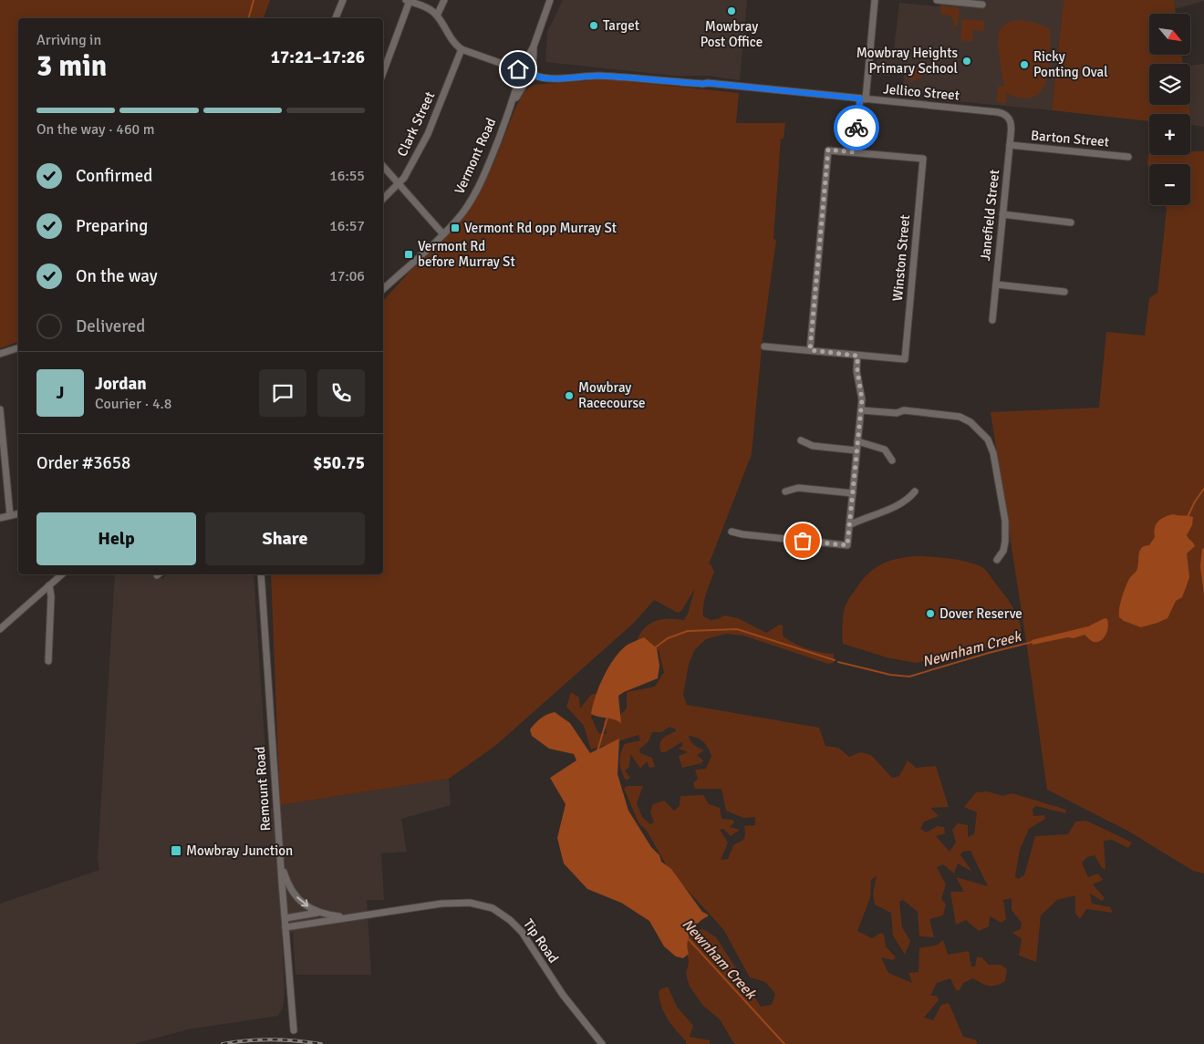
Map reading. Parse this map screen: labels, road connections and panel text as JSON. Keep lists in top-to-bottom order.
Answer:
{
  "streets": {
    "street": [
      "Jellico Street",
      "Clark Street",
      "Barton Street",
      "Vermont Road",
      "Janefield Street",
      "Winston Street",
      "Remount Road",
      "Tip Road"
    ]
  },
  "crossings": [
    ["Jellico Street", "Vermont Road"],
    ["Jellico Street", "Janefield Street"],
    ["Barton Street", "Janefield Street"],
    ["Remount Road", "Tip Road"]
  ],
  "water": ["Newnham Creek"],
  "places": {
    "other": [
      "Mowbray Post Office",
      "Target",
      "Mowbray Heights Primary School",
      "Ricky Ponting Oval",
      "Mowbray Racecourse",
      "Dover Reserve"
    ],
    "transit": ["Vermont Rd opp Murray St", "Vermont Rd before Murray St", "Mowbray Junction"]
  },
  "north": "bottom right",
  "page": {
    "map_buttons": ["+", "−"],
    "heading": ["3 min", "Arriving in", "17:21–17:26"],
    "panel": [
      "Jordan",
      "Courier · 4.8",
      "Order #3658",
      "$50.75"
    ],
    "bar": "On the way · 460 m",
    "list": [
      ["Confirmed", "16:55"],
      ["Preparing", "16:57"],
      ["On the way", "17:06"],
      "Delivered"
    ],
    "round": "J",
    "buttons": ["Help", "Share"]
  }
}
